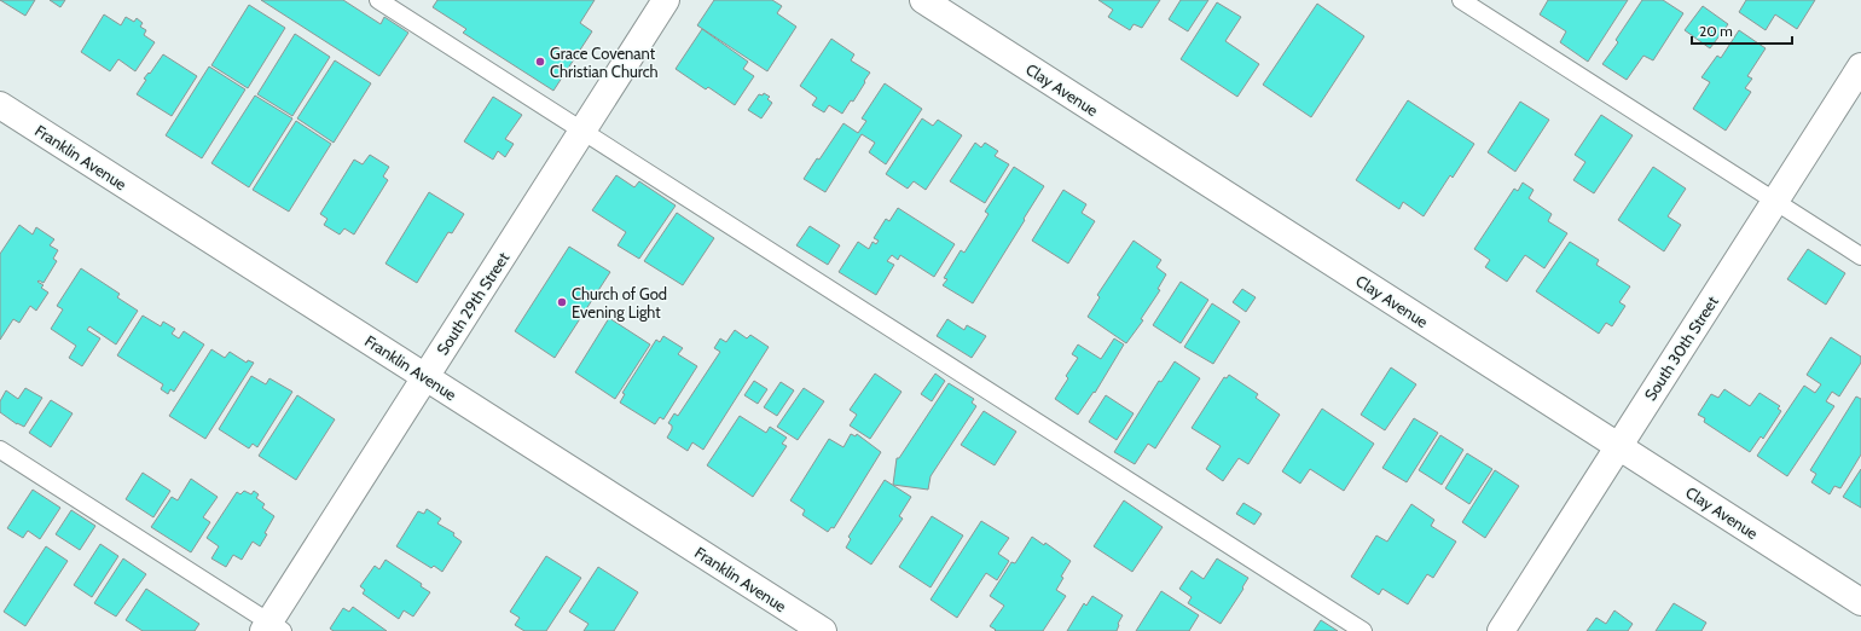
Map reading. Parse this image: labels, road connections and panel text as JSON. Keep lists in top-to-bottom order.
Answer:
{
  "streets": {
    "street": [
      "Clay Avenue",
      "Franklin Avenue",
      "South 29th Street",
      "South 30th Street"
    ]
  },
  "crossings": [
    ["Clay Avenue", "South 30th Street"],
    ["Franklin Avenue", "South 29th Street"]
  ],
  "places": ["Grace Covenant Christian Church", "Church of God Evening Light"],
  "scale_bar": "20 m"
}
